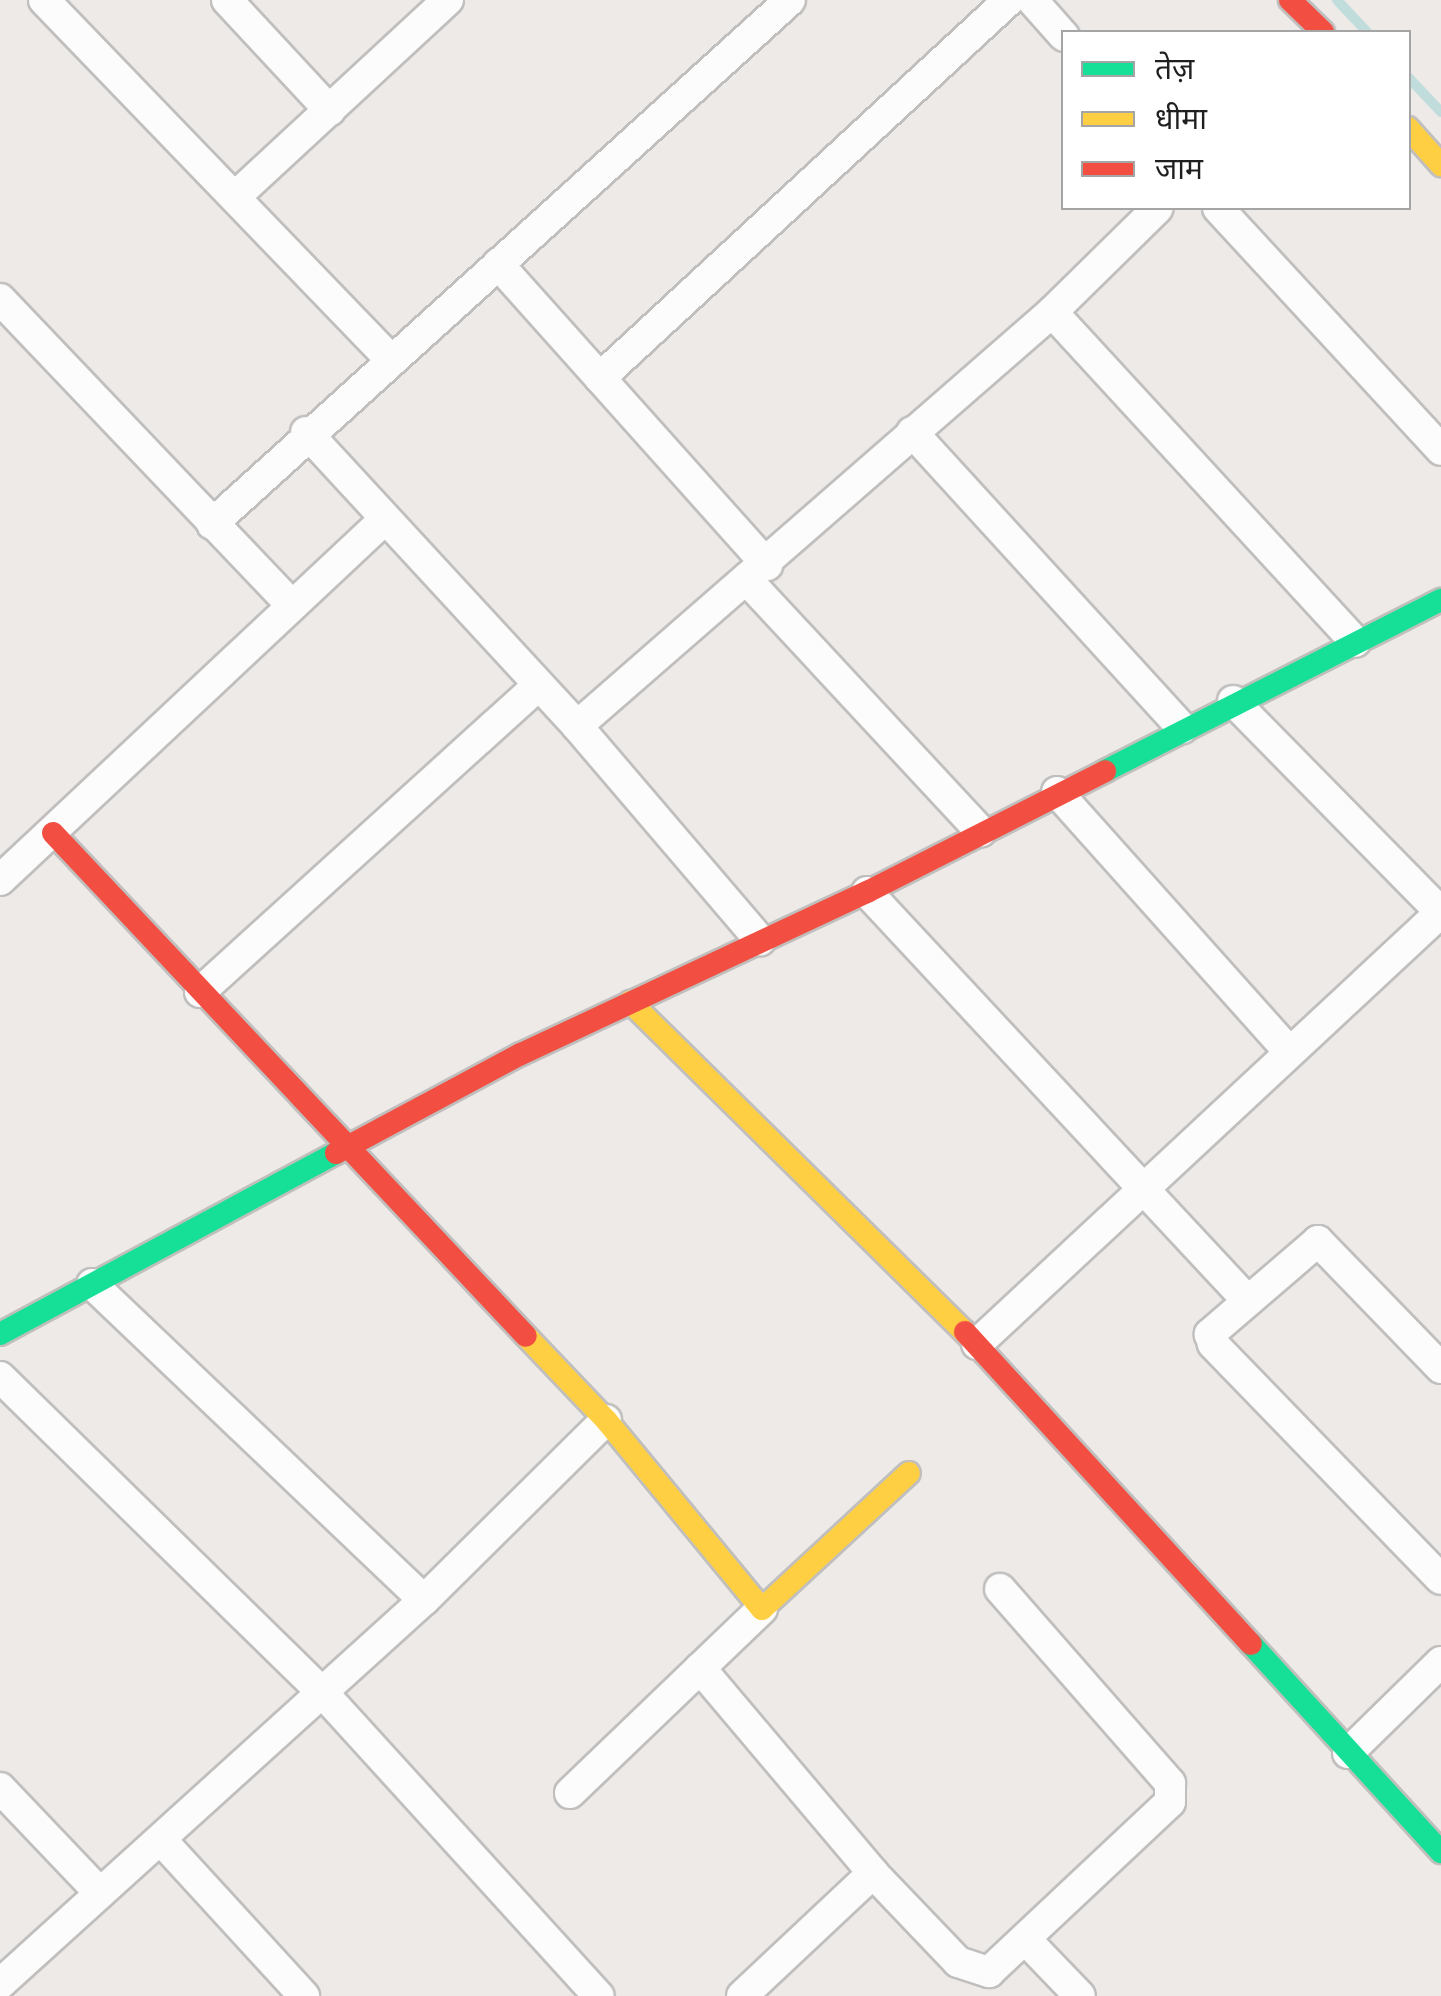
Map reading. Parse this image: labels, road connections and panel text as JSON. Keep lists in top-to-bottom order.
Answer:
{
  "legend": ["तेज़", "धीमा", "जाम"]
}
